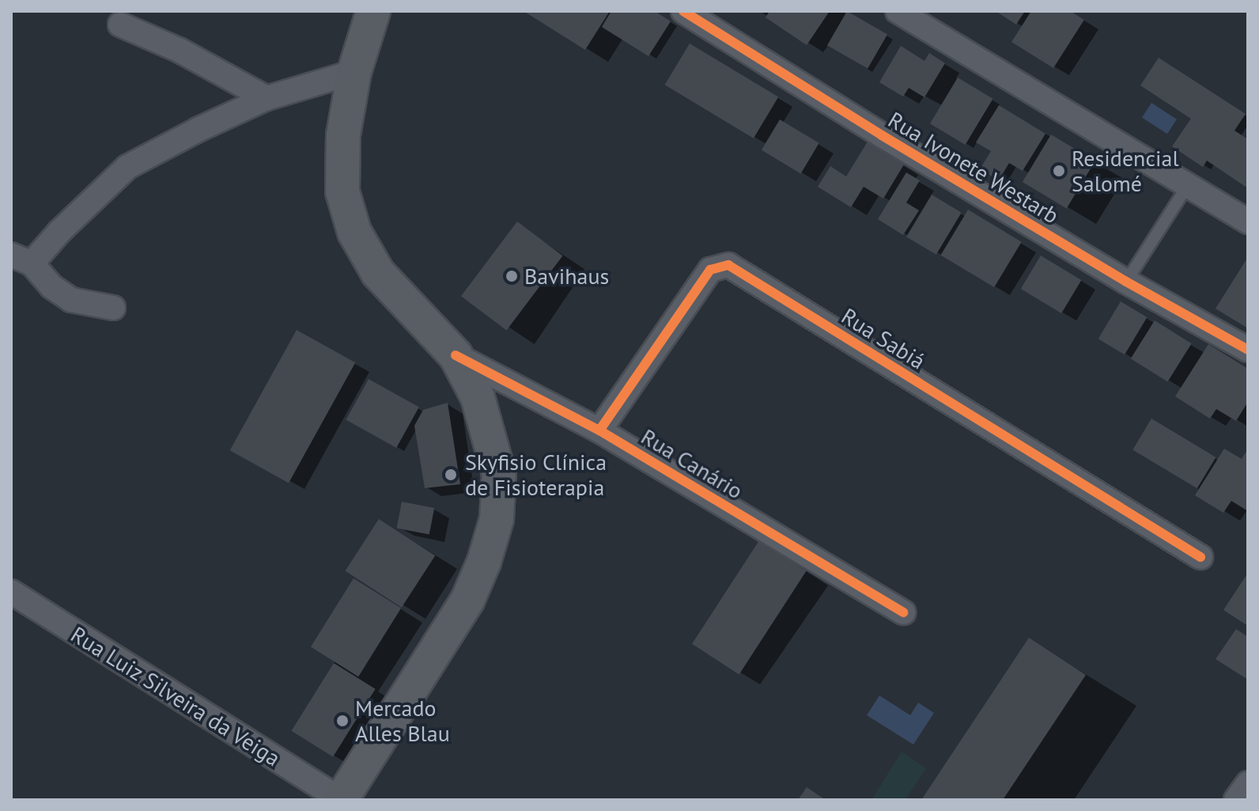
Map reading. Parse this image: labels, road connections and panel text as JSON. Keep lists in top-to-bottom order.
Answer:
{
  "streets": {
    "street": [
      "Rua Ivonete Westarb",
      "Rua Sabiá",
      "Rua Canário",
      "Rua Luiz Silveira da Veiga"
    ]
  },
  "crossings": [
    ["Rua Sabiá", "Rua Canário"]
  ],
  "places": [
    "Residencial Salomé",
    "Bavihaus",
    "Skyfisio Clínica de Fisioterapia",
    "Mercado Alles Blau"
  ]
}
